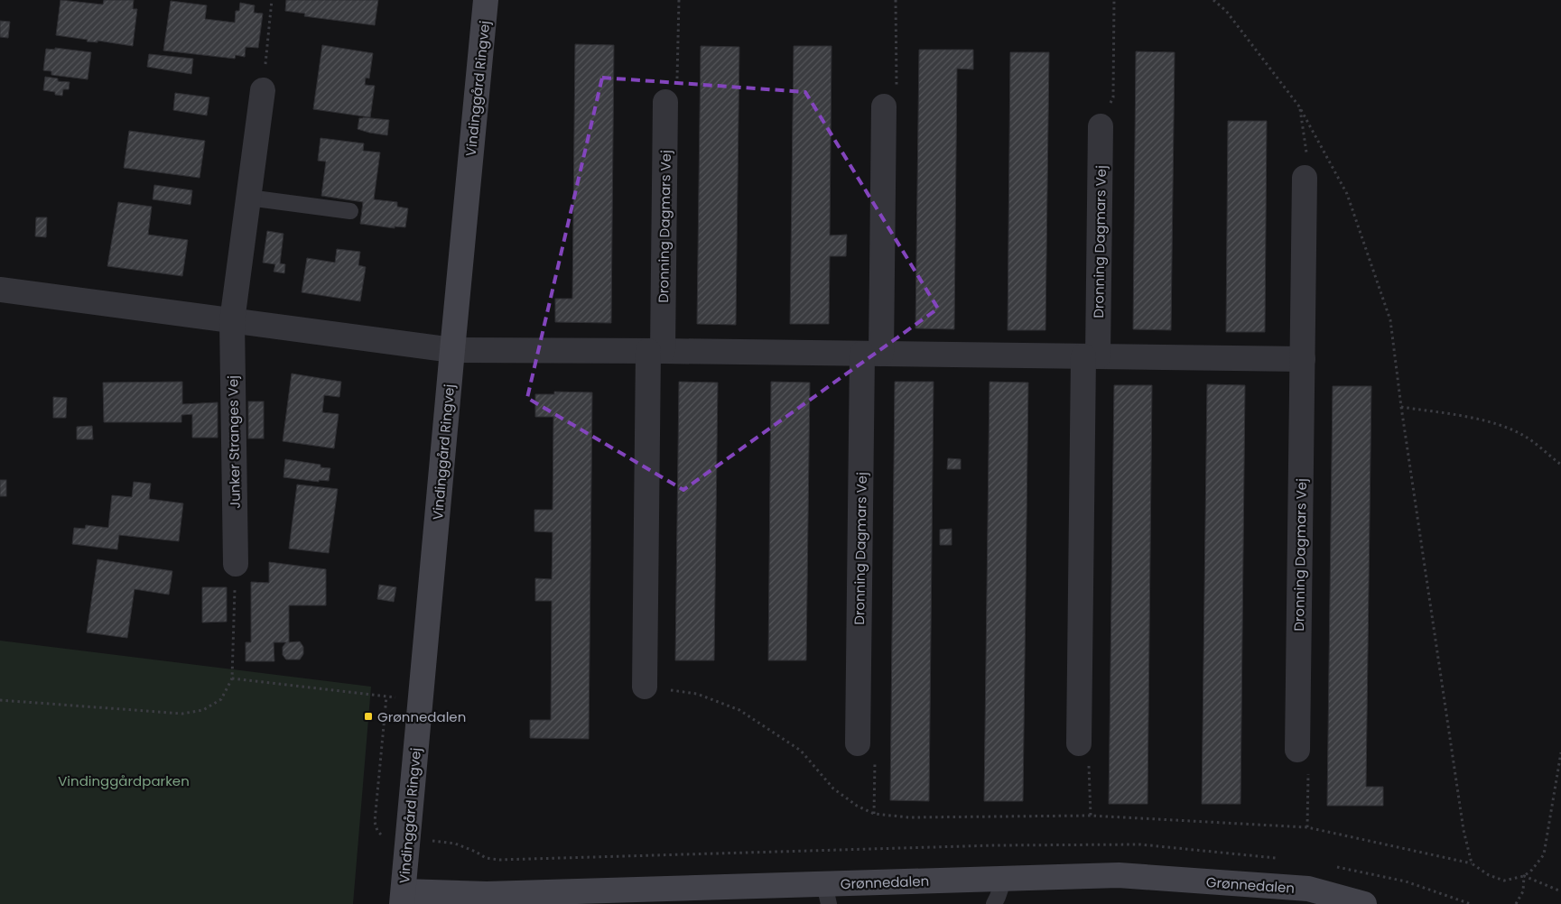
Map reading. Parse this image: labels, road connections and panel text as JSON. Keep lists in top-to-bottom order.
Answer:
{
  "streets": {
    "street": [
      "Vindinggård Ringvej",
      "Dronning Dagmars Vej",
      "Junker Stranges Vej",
      "Grønnedalen"
    ]
  },
  "crossings": [
    ["Vindinggård Ringvej", "Grønnedalen"]
  ],
  "parks": ["Vindinggårdparken"],
  "places": {
    "transit": ["Grønnedalen"]
  }
}
